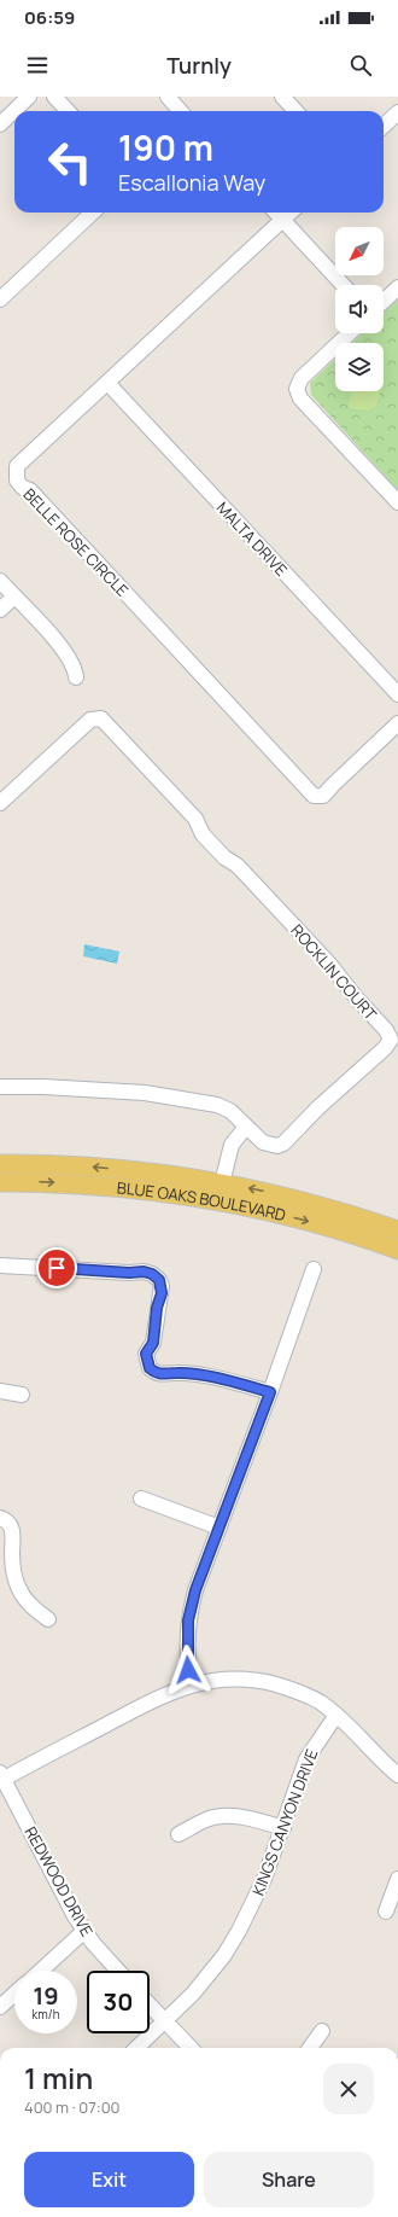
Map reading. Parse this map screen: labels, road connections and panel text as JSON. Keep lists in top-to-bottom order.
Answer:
{
  "streets": {
    "main road": ["BLUE OAKS BOULEVARD"],
    "street": [
      "MALTA DRIVE",
      "BELLE ROSE CIRCLE",
      "ROCKLIN COURT",
      "KINGS CANYON DRIVE",
      "REDWOOD DRIVE"
    ]
  },
  "crossings": [
    ["MALTA DRIVE", "BELLE ROSE CIRCLE"]
  ],
  "north": "bottom left",
  "page": {
    "status": "06:59",
    "header": "Turnly",
    "turn": ["190 m", "Escallonia Way"],
    "speed": "19 km/h",
    "limit": "30",
    "heading": ["1 min", "400 m · 07:00"],
    "buttons": ["Exit", "Share"]
  }
}
